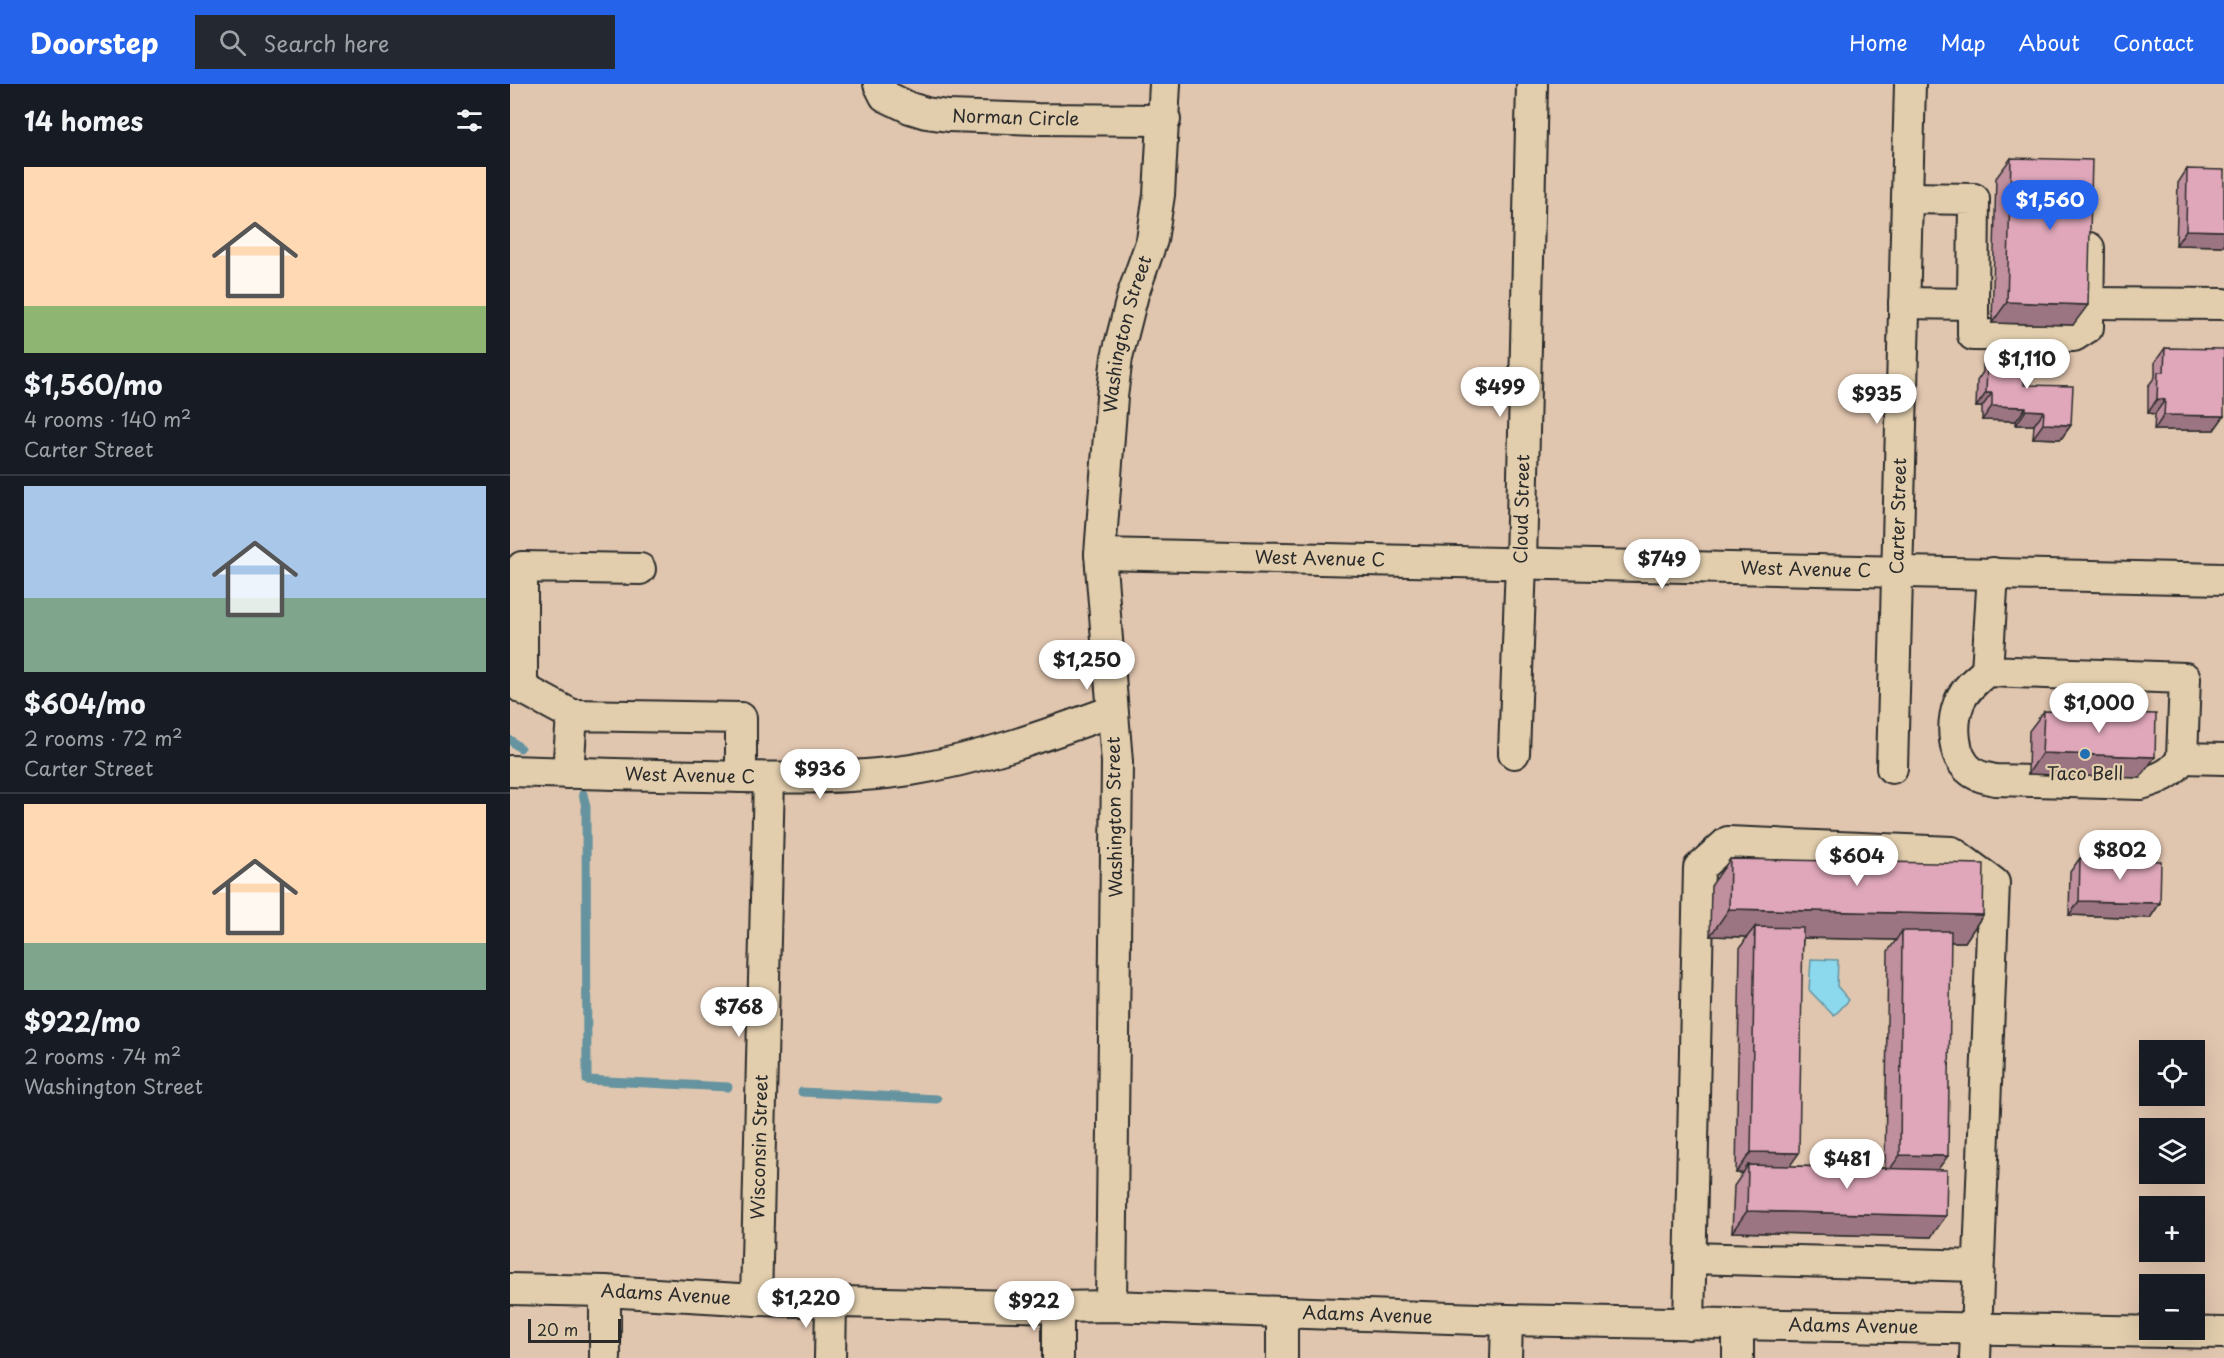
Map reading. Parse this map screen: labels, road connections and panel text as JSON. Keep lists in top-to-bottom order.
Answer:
{
  "streets": {
    "street": [
      "Norman Circle",
      "Washington Street",
      "Cloud Street",
      "Carter Street",
      "West Avenue C",
      "Wisconsin Street",
      "Adams Avenue"
    ]
  },
  "crossings": [
    ["Norman Circle", "Washington Street"],
    ["Washington Street", "West Avenue C"],
    ["Washington Street", "Adams Avenue"],
    ["Cloud Street", "West Avenue C"],
    ["Carter Street", "West Avenue C"],
    ["West Avenue C", "Wisconsin Street"],
    ["Wisconsin Street", "Adams Avenue"]
  ],
  "places": ["Taco Bell"],
  "scale_bar": "20 m",
  "page": {
    "header": "Doorstep",
    "search": "Search here",
    "nav": [
      "Home",
      "Map",
      "About",
      "Contact"
    ],
    "heading": "14 homes",
    "list": [
      {
        "name": "$1,560/mo",
        "note": "4 rooms · 140 m² · Carter Street"
      },
      {
        "name": "$604/mo",
        "note": "2 rooms · 72 m² · Carter Street"
      },
      {
        "name": "$922/mo",
        "note": "2 rooms · 74 m² · Washington Street"
      }
    ],
    "price": [
      "$1,560",
      "$1,110",
      "$499",
      "$935",
      "$749",
      "$1,250",
      "$1,000",
      "$936",
      "$802",
      "$604",
      "$768",
      "$481",
      "$1,220",
      "$922"
    ],
    "map_buttons": ["+", "−"],
    "scale": "20 m"
  }
}
